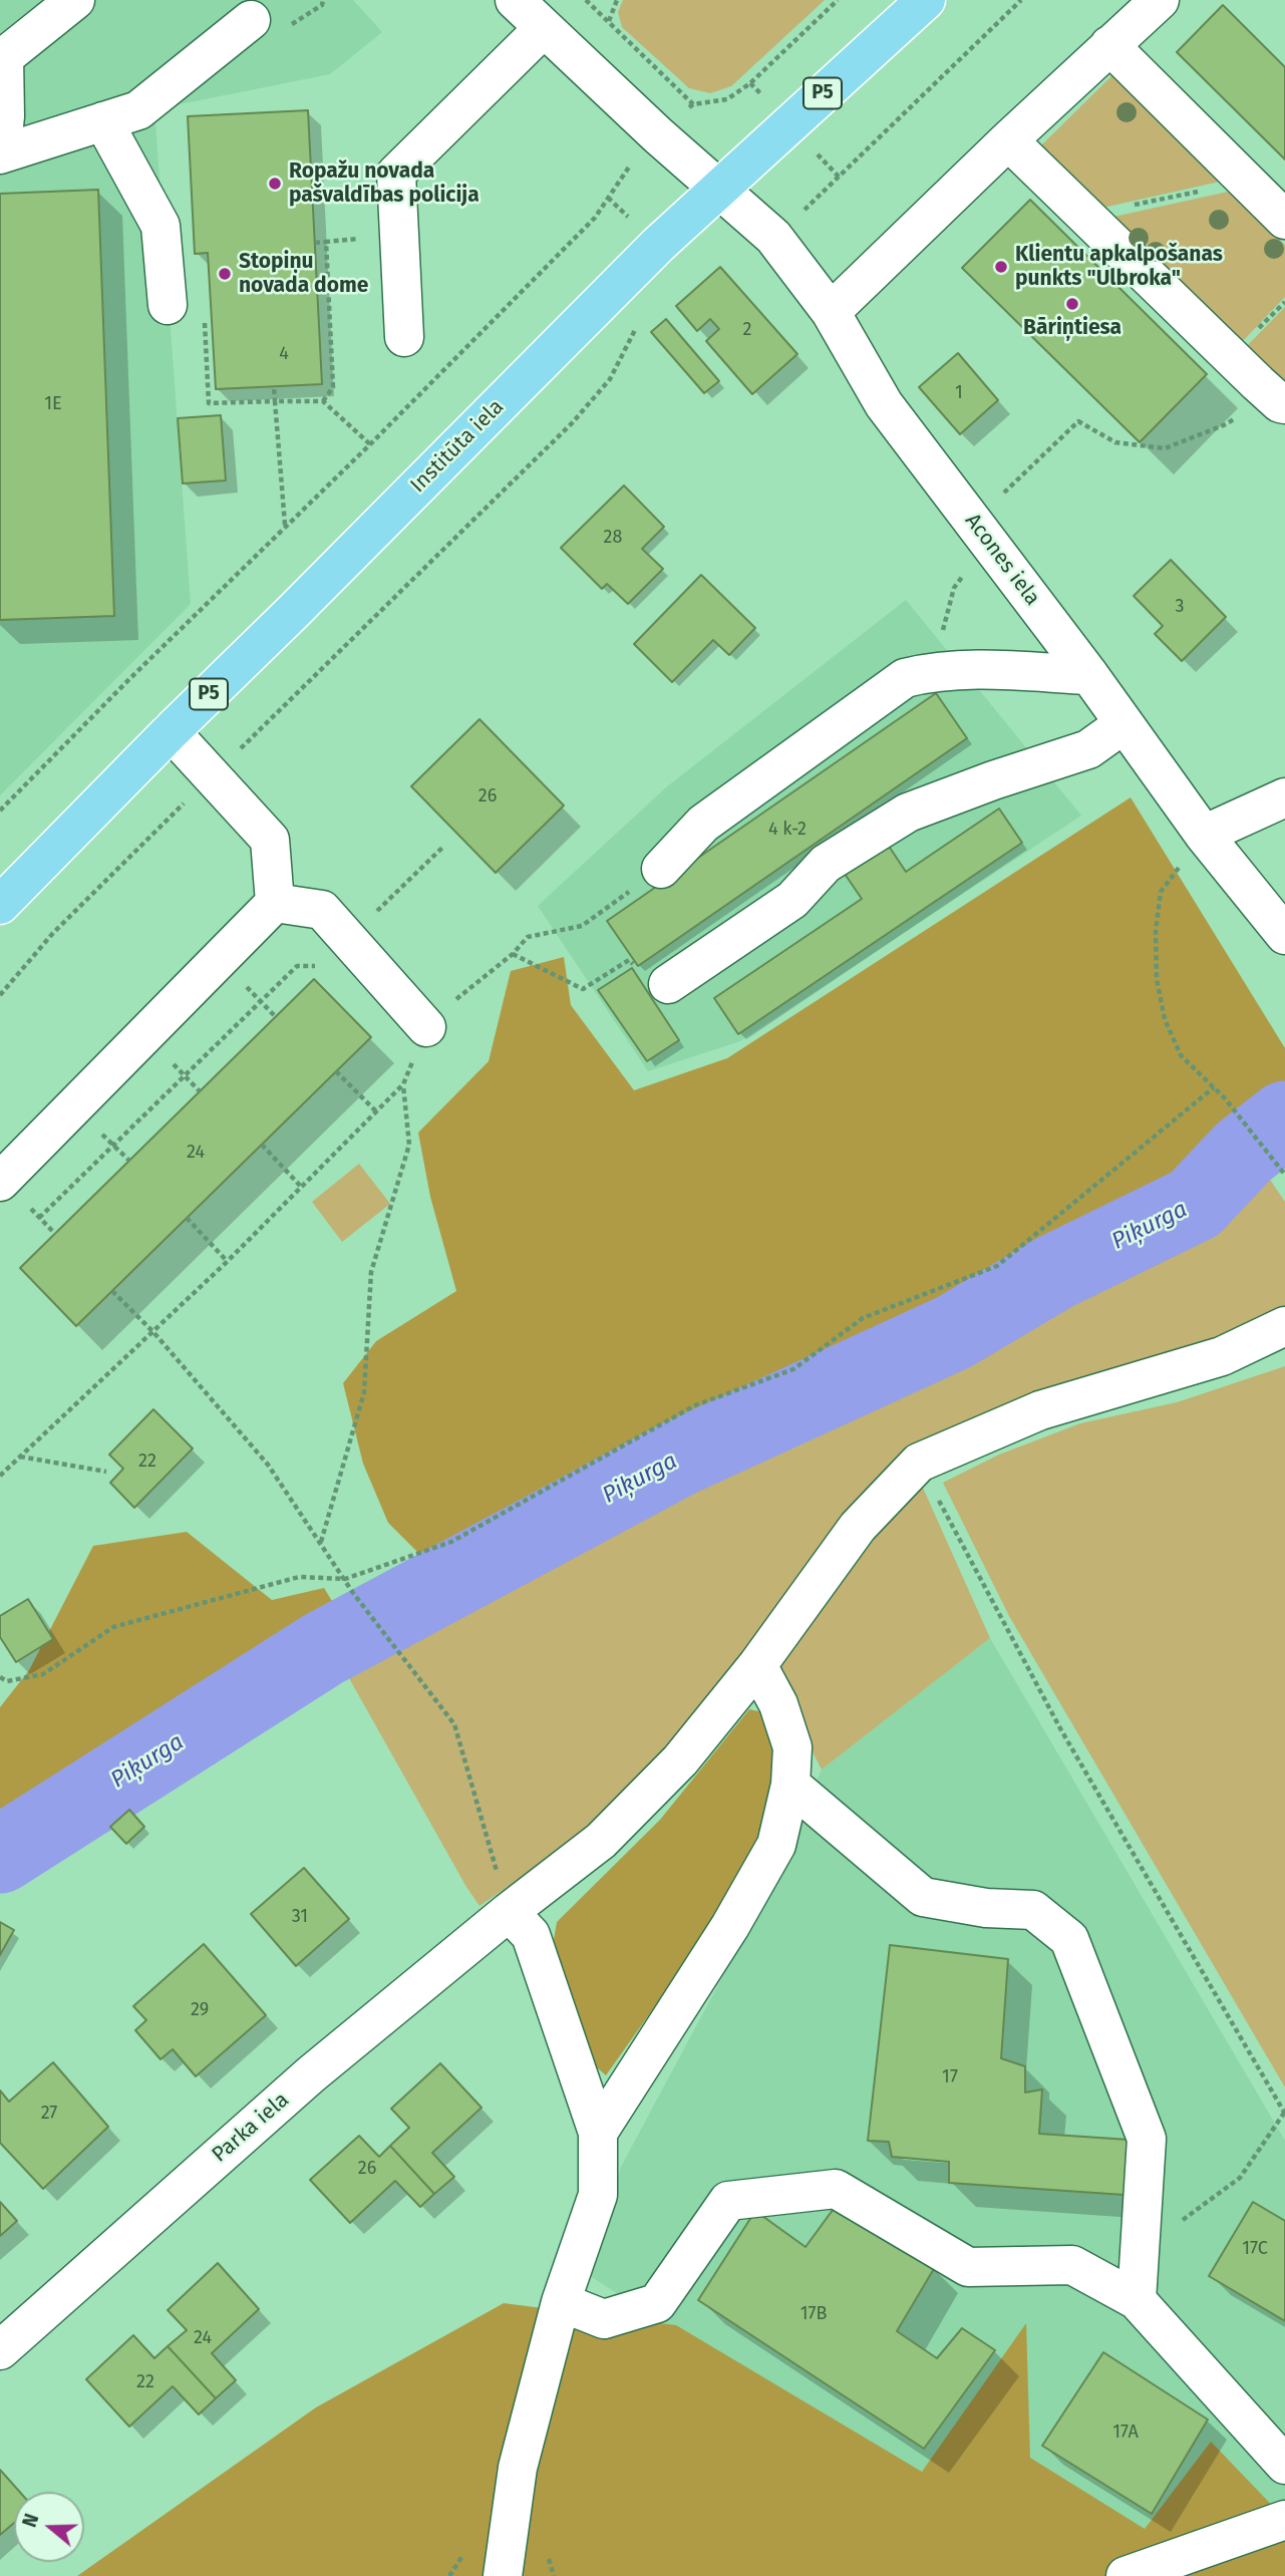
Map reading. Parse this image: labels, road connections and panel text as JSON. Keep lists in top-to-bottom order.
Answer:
{
  "streets": {
    "main road": ["P5", "Institūta iela"],
    "street": ["Acones iela", "Parka iela"]
  },
  "crossings": [
    ["Institūta iela", "Acones iela"]
  ],
  "water": ["Piķurga"],
  "places": [
    "Ropažu novada pašvaldības policija",
    "Klientu apkalpošanas punkts \"Ulbroka\"",
    "Stopiņu novada dome",
    "Bāriņtiesa"
  ],
  "house_numbers": [
    "2",
    "4",
    "1",
    "1E",
    "28",
    "3",
    "26",
    "4 k-2",
    "24",
    "22",
    "31",
    "29",
    "17",
    "27",
    "26",
    "17C",
    "17B",
    "24",
    "22",
    "17A"
  ],
  "north": "left"
}
